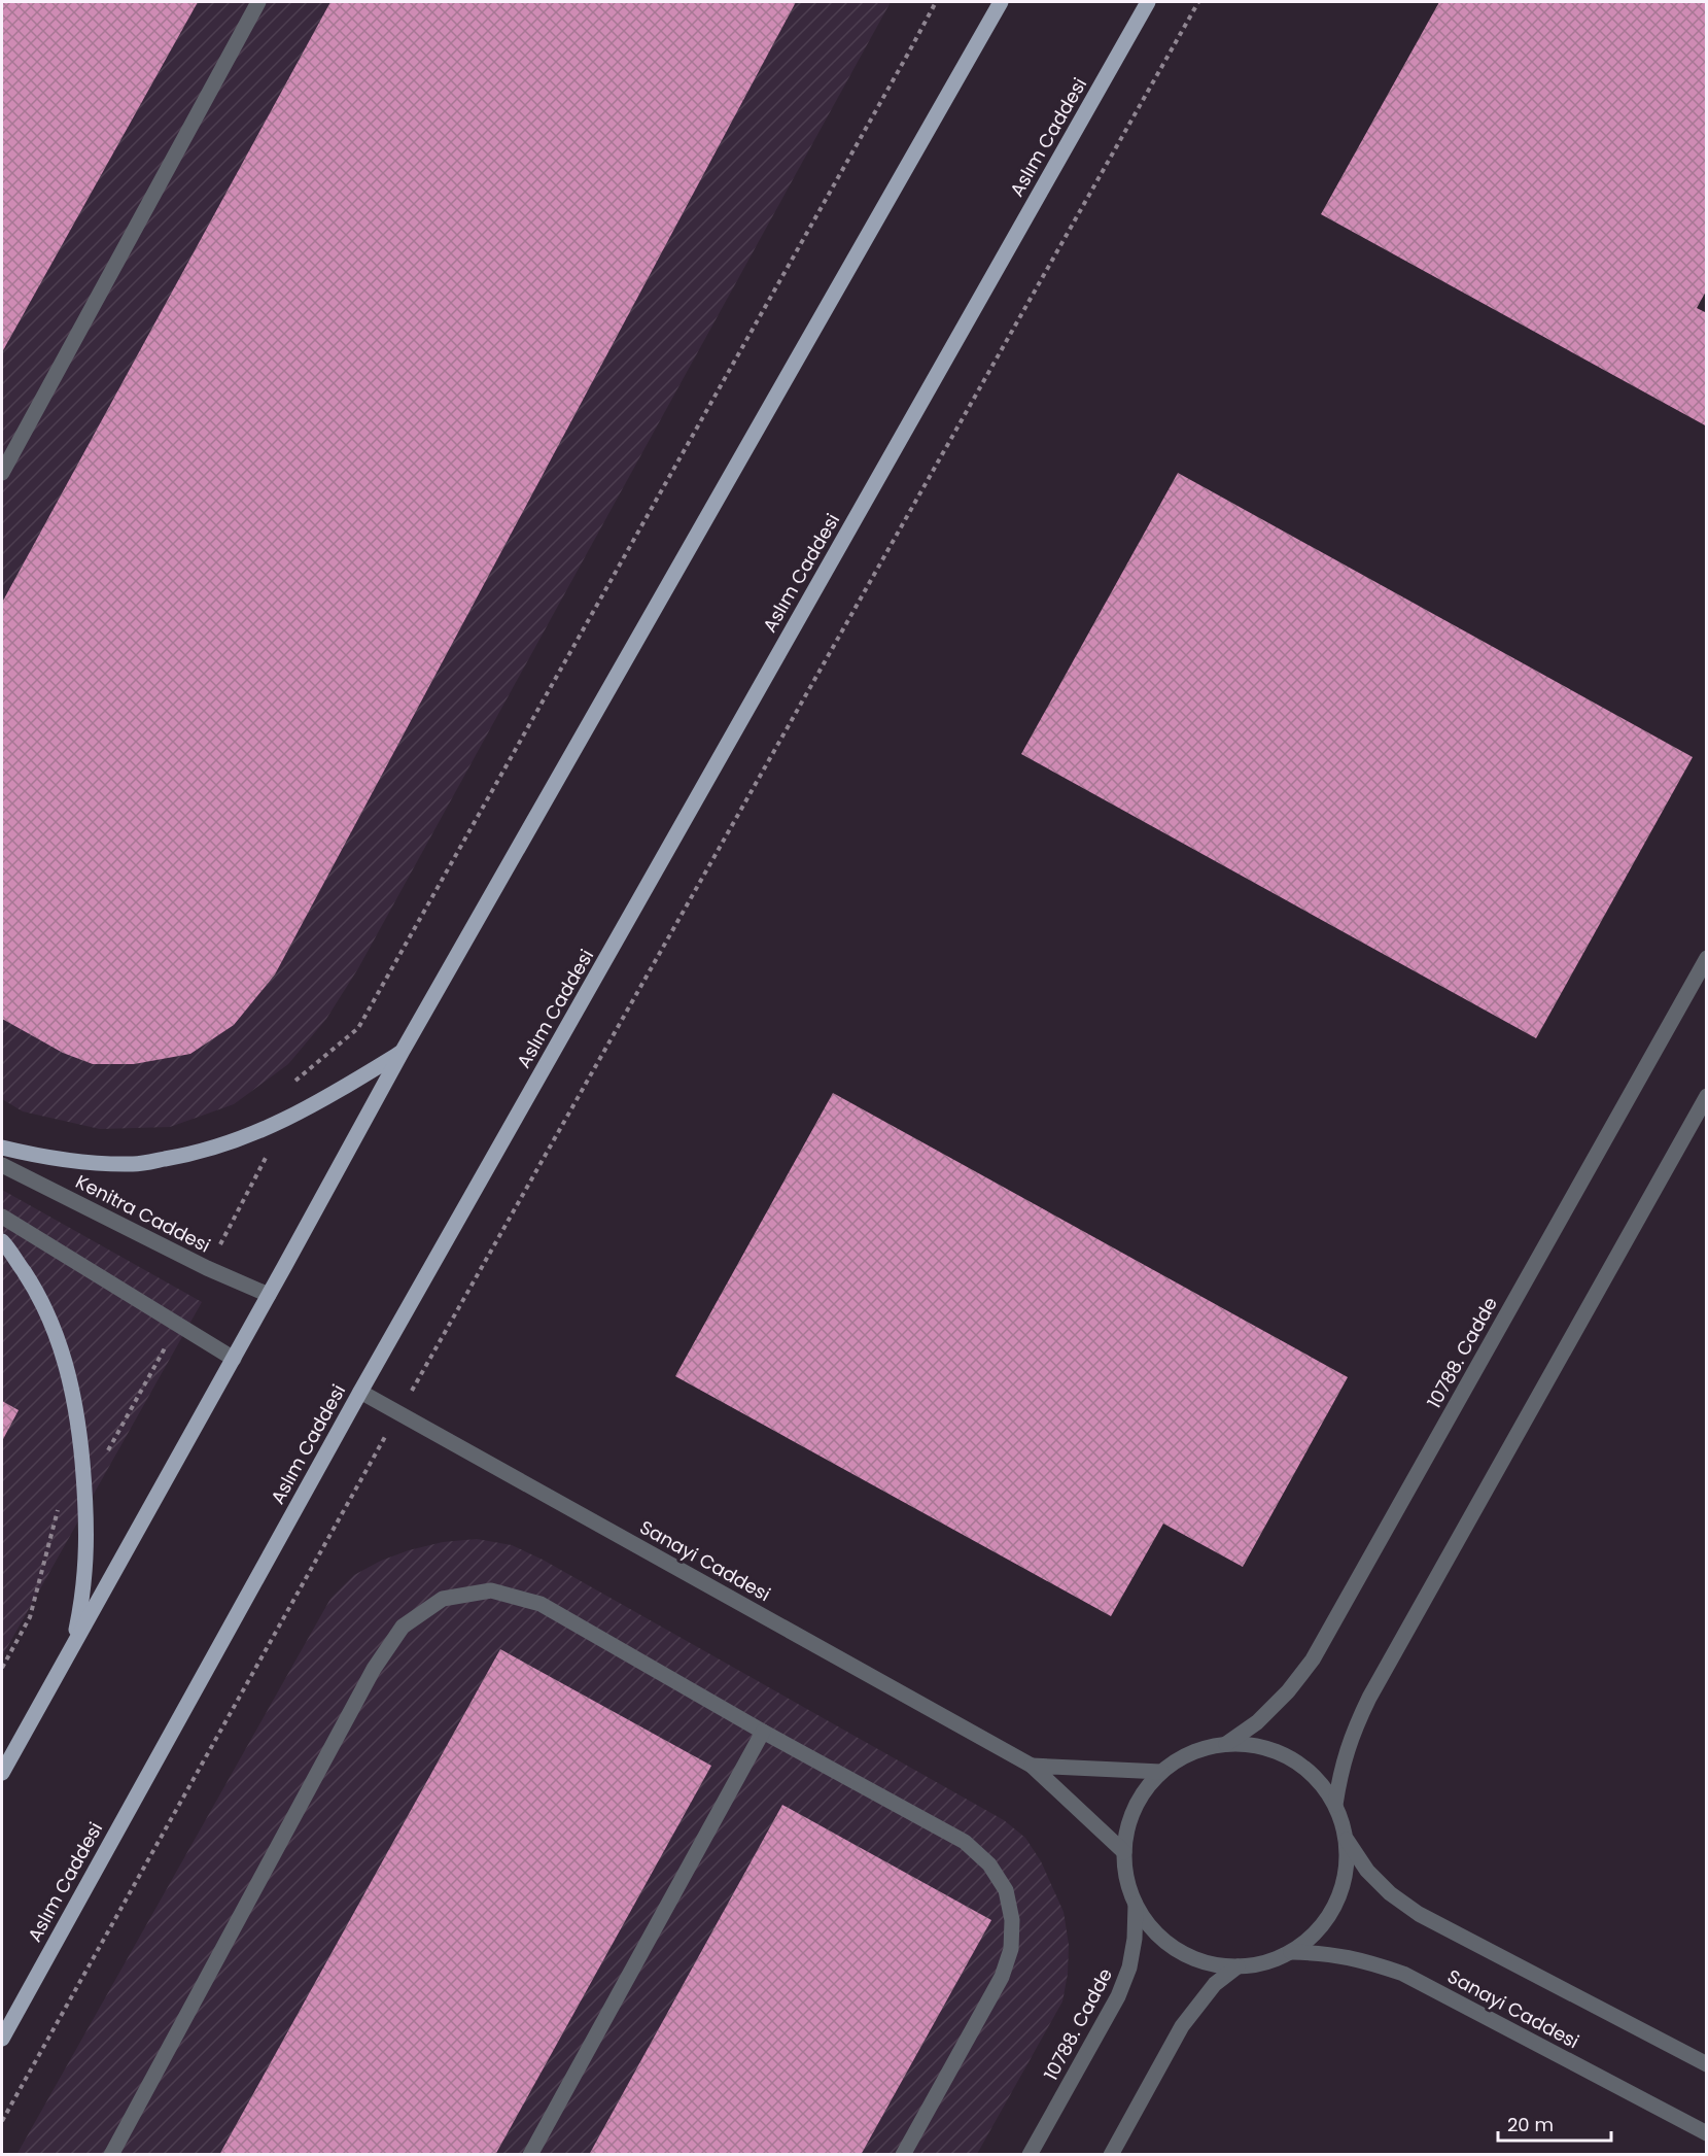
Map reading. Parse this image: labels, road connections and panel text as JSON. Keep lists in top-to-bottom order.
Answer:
{
  "streets": {
    "main road": ["Aslım Caddesi"],
    "street": ["Kenitra Caddesi", "10788. Cadde", "Sanayi Caddesi"]
  },
  "crossings": [
    ["Aslım Caddesi", "Sanayi Caddesi"]
  ],
  "scale_bar": "20 m"
}
